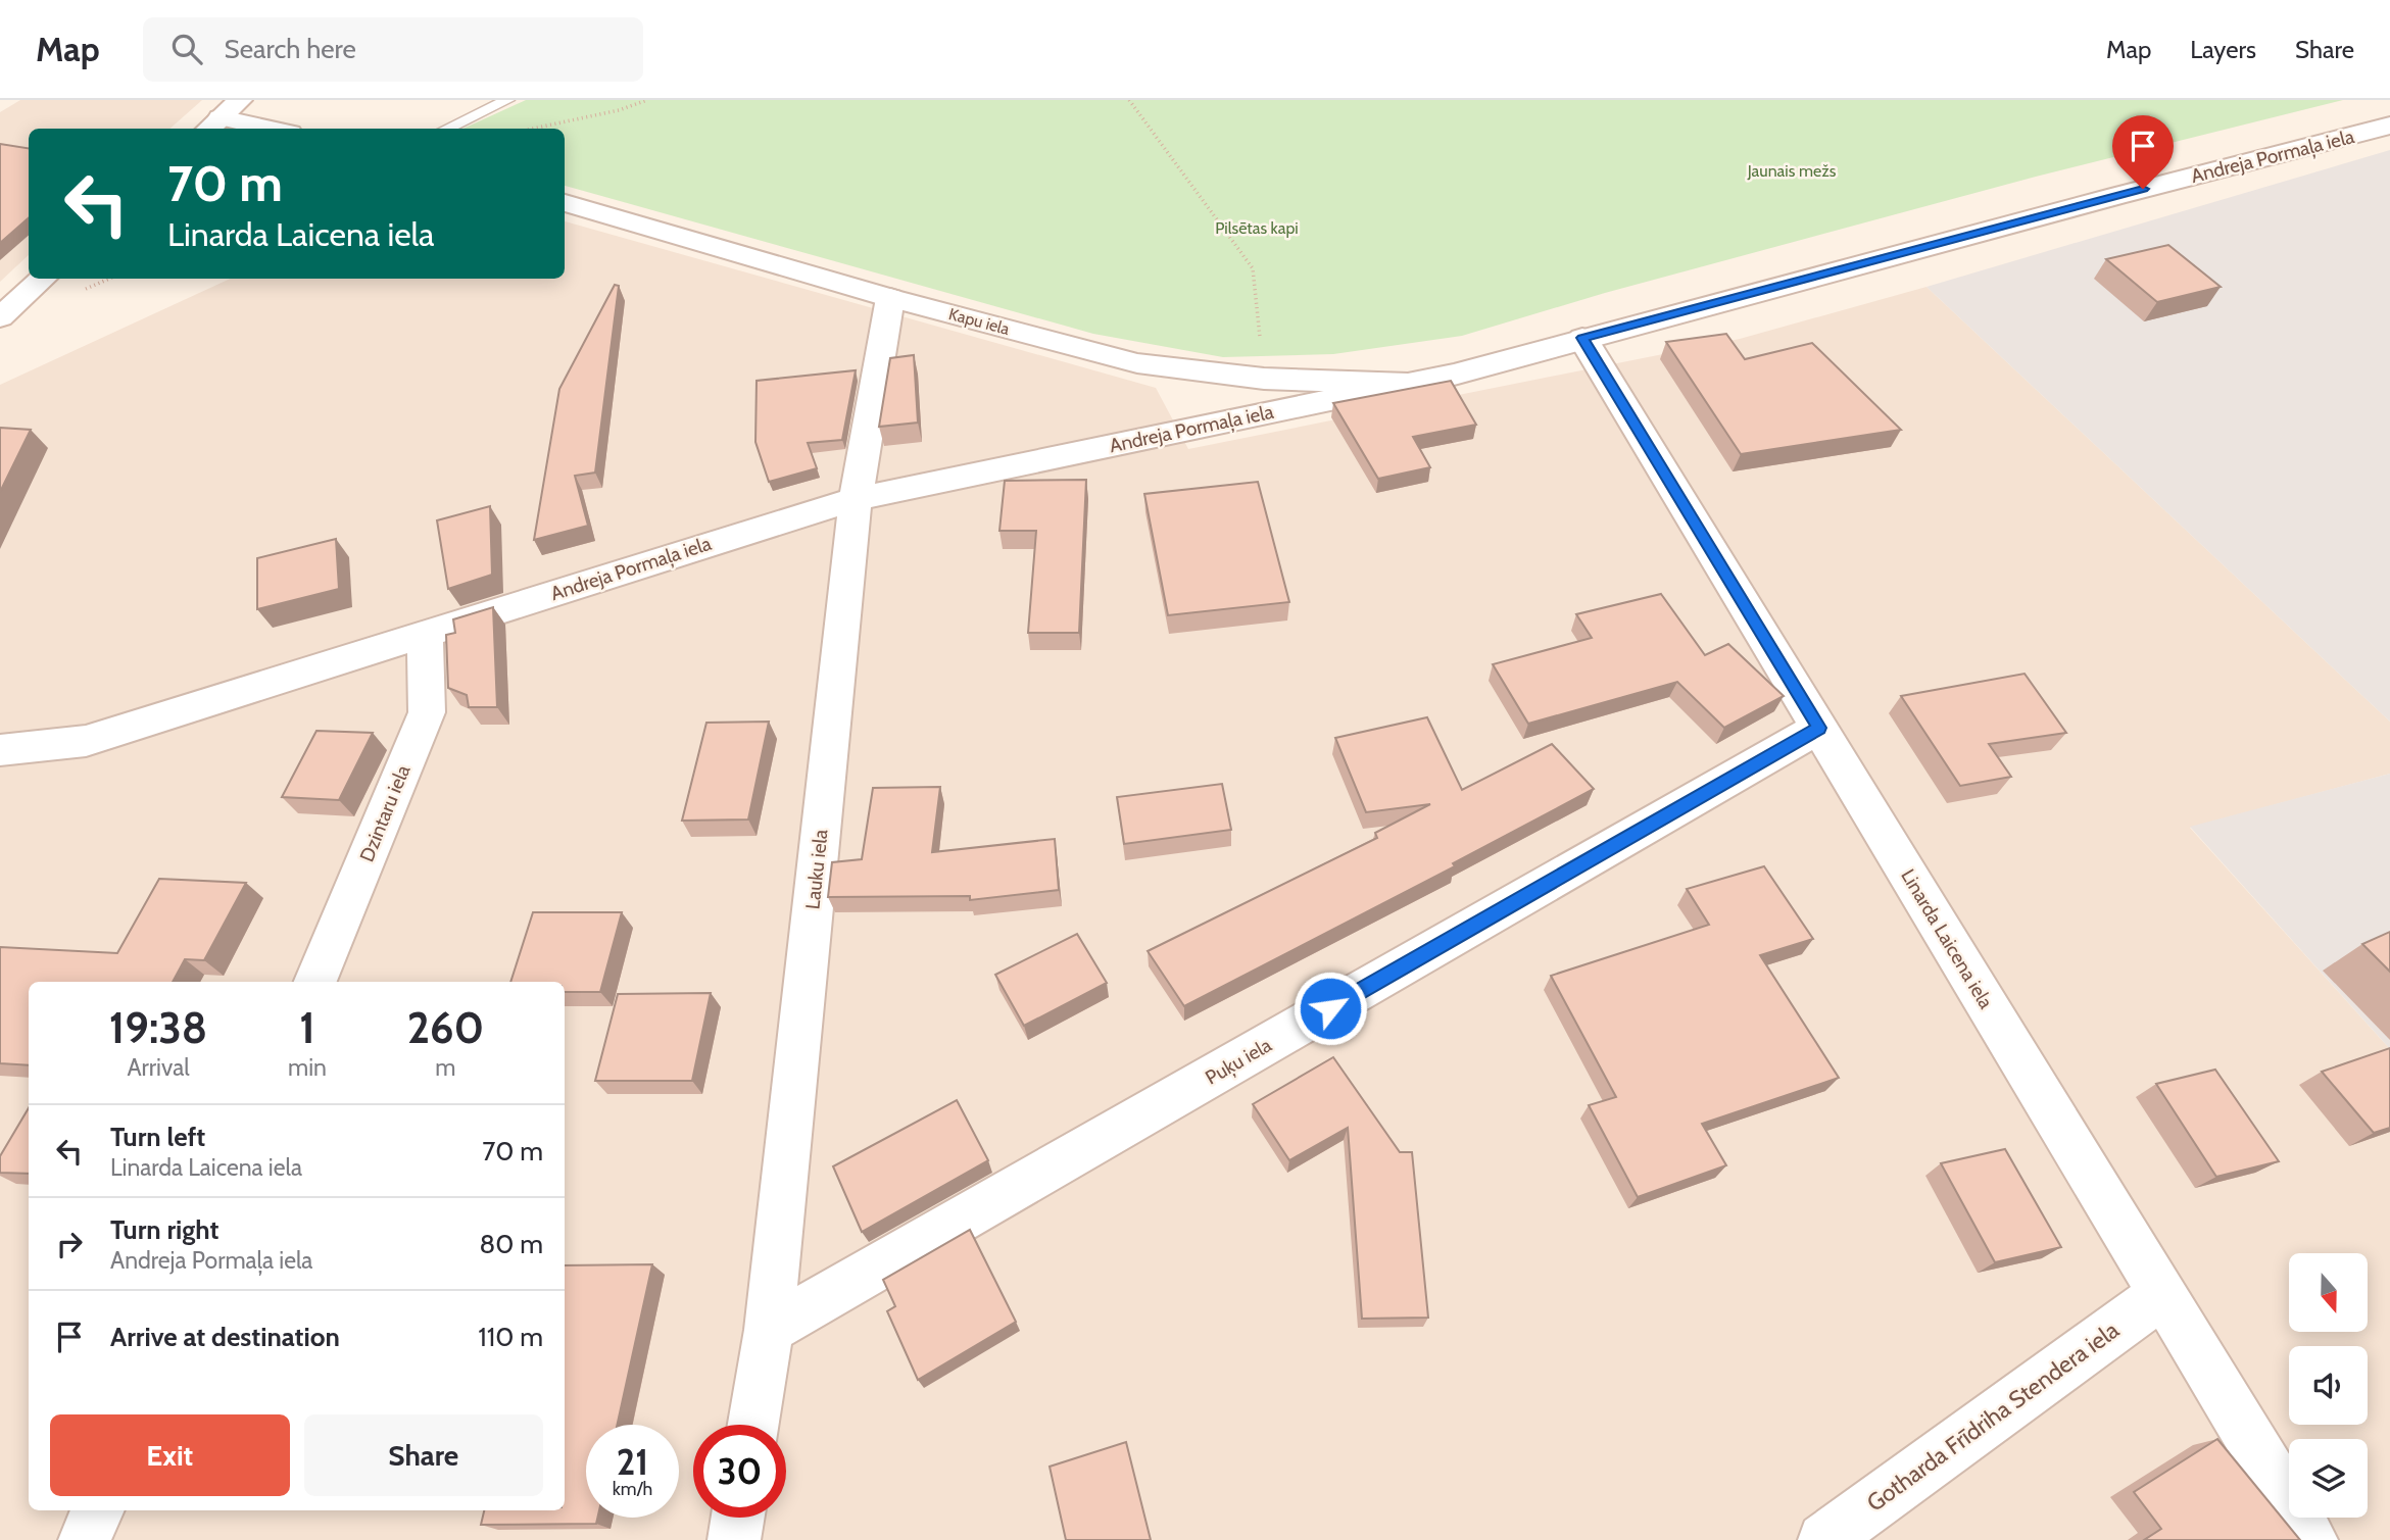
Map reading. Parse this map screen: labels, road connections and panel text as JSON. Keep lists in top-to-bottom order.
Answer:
{
  "streets": {
    "street": [
      "Andreja Pormaļa iela",
      "Kapu iela",
      "Dzintaru iela",
      "Lauku iela",
      "Linarda Laicena iela",
      "Puķu iela",
      "Gotharda Frīdriha Stendera iela"
    ]
  },
  "crossings": [
    ["Andreja Pormaļa iela", "Kapu iela"],
    ["Andreja Pormaļa iela", "Dzintaru iela"],
    ["Andreja Pormaļa iela", "Lauku iela"],
    ["Andreja Pormaļa iela", "Linarda Laicena iela"],
    ["Kapu iela", "Lauku iela"],
    ["Lauku iela", "Puķu iela"],
    ["Linarda Laicena iela", "Puķu iela"],
    ["Linarda Laicena iela", "Gotharda Frīdriha Stendera iela"]
  ],
  "parks": ["Jaunais mežs", "Pilsētas kapi"],
  "north": "bottom",
  "page": {
    "header": "Map",
    "search": "Search here",
    "nav": ["Map", "Layers", "Share"],
    "turn": ["70 m", "Linarda Laicena iela"],
    "eta": [
      "19:38",
      "Arrival",
      "1",
      "min",
      "260",
      "m"
    ],
    "list": [
      {
        "name": "Turn left",
        "note": "Linarda Laicena iela",
        "value": "70 m"
      },
      {
        "name": "Turn right",
        "note": "Andreja Pormaļa iela",
        "value": "80 m"
      },
      {
        "name": "Arrive at destination",
        "value": "110 m"
      }
    ],
    "buttons": ["Exit", "Share"],
    "speed": "21 km/h",
    "limit": "30"
  }
}
